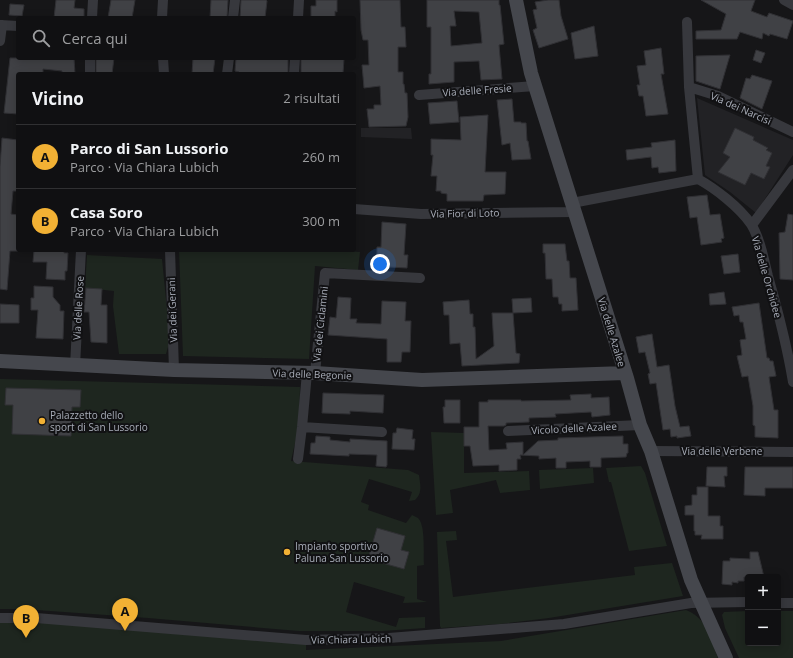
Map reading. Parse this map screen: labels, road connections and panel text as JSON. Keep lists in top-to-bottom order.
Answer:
{
  "streets": {
    "street": [
      "Via delle Fresie",
      "Via dei Narcisi",
      "Via Fior di Loto",
      "Via delle Orchidee",
      "Via delle Rose",
      "Via dei Gerani",
      "Via dei Ciclamini",
      "Via delle Azalee",
      "Via delle Begonie",
      "Vicolo delle Azalee",
      "Via delle Verbene",
      "Via Chiara Lubich"
    ]
  },
  "crossings": [
    ["Via delle Fresie", "Via delle Azalee"],
    ["Via Fior di Loto", "Via delle Azalee"],
    ["Via delle Rose", "Via delle Begonie"],
    ["Via dei Gerani", "Via delle Begonie"],
    ["Via dei Ciclamini", "Via delle Begonie"],
    ["Via delle Azalee", "Via delle Begonie"],
    ["Via delle Azalee", "Vicolo delle Azalee"],
    ["Via delle Azalee", "Via delle Verbene"],
    ["Via delle Azalee", "Via Chiara Lubich"]
  ],
  "places": ["Palazzetto dello sport di San Lussorio", "Impianto sportivo Paluna San Lussorio"],
  "page": {
    "search": "Cerca qui",
    "heading": ["Vicino", "2 risultati"],
    "list": [
      {
        "mark": "A",
        "name": "Parco di San Lussorio",
        "note": "Parco · Via Chiara Lubich",
        "value": "260 m"
      },
      {
        "mark": "B",
        "name": "Casa Soro",
        "note": "Parco · Via Chiara Lubich",
        "value": "300 m"
      }
    ],
    "map_buttons": ["+", "−"],
    "pins": ["A", "B"]
  }
}
